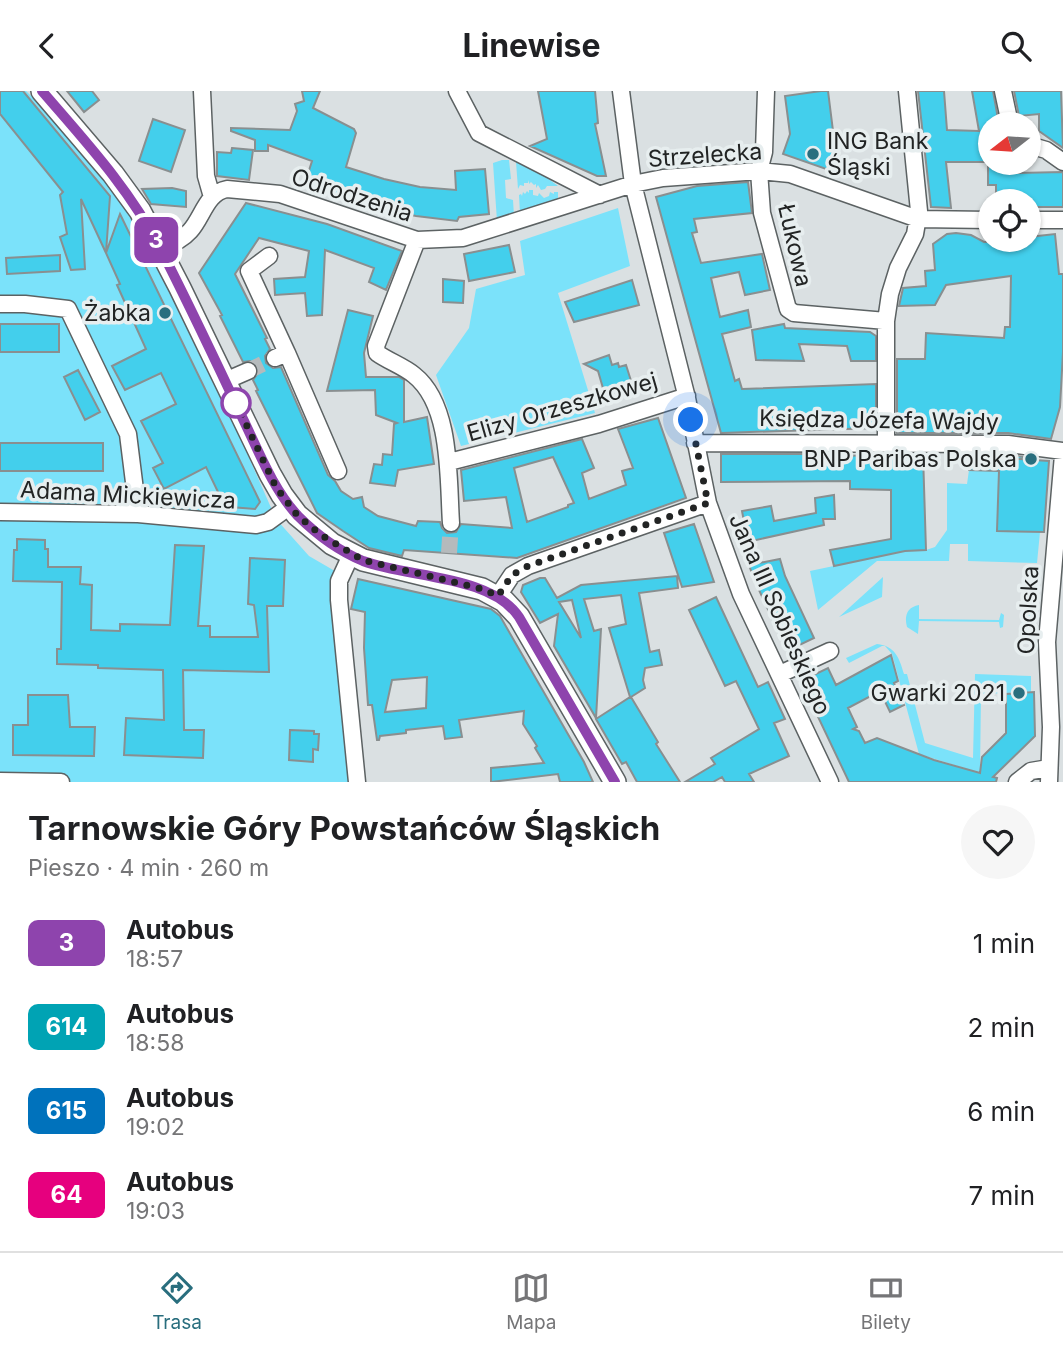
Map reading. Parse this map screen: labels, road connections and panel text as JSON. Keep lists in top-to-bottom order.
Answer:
{
  "streets": {
    "street": [
      "Strzelecka",
      "Odrodzenia",
      "Łukowa",
      "Elizy Orzeszkowej",
      "Księdza Józefa Wajdy",
      "Adama Mickiewicza",
      "Opolska",
      "Jana III Sobieskiego"
    ]
  },
  "crossings": [
    ["Strzelecka", "Odrodzenia"],
    ["Strzelecka", "Łukowa"],
    ["Strzelecka", "Jana III Sobieskiego"],
    ["Elizy Orzeszkowej", "Jana III Sobieskiego"],
    ["Księdza Józefa Wajdy", "Opolska"],
    ["Księdza Józefa Wajdy", "Jana III Sobieskiego"]
  ],
  "places": [
    "ING Bank Śląski",
    "Żabka",
    "BNP Paribas Polska",
    "Gwarki 2021"
  ],
  "lines": ["bus line 3"],
  "north": "left",
  "page": {
    "header": "Linewise",
    "on_map": "3",
    "heading": ["Tarnowskie Góry Powstańców Śląskich", "Pieszo · 4 min · 260 m"],
    "list": [
      {
        "mark": "3",
        "name": "Autobus",
        "note": "18:57",
        "value": "1 min"
      },
      {
        "mark": "614",
        "name": "Autobus",
        "note": "18:58",
        "value": "2 min"
      },
      {
        "mark": "615",
        "name": "Autobus",
        "note": "19:02",
        "value": "6 min"
      },
      {
        "mark": "64",
        "name": "Autobus",
        "note": "19:03",
        "value": "7 min"
      }
    ],
    "tabs": ["Trasa", "Mapa", "Bilety"]
  }
}
